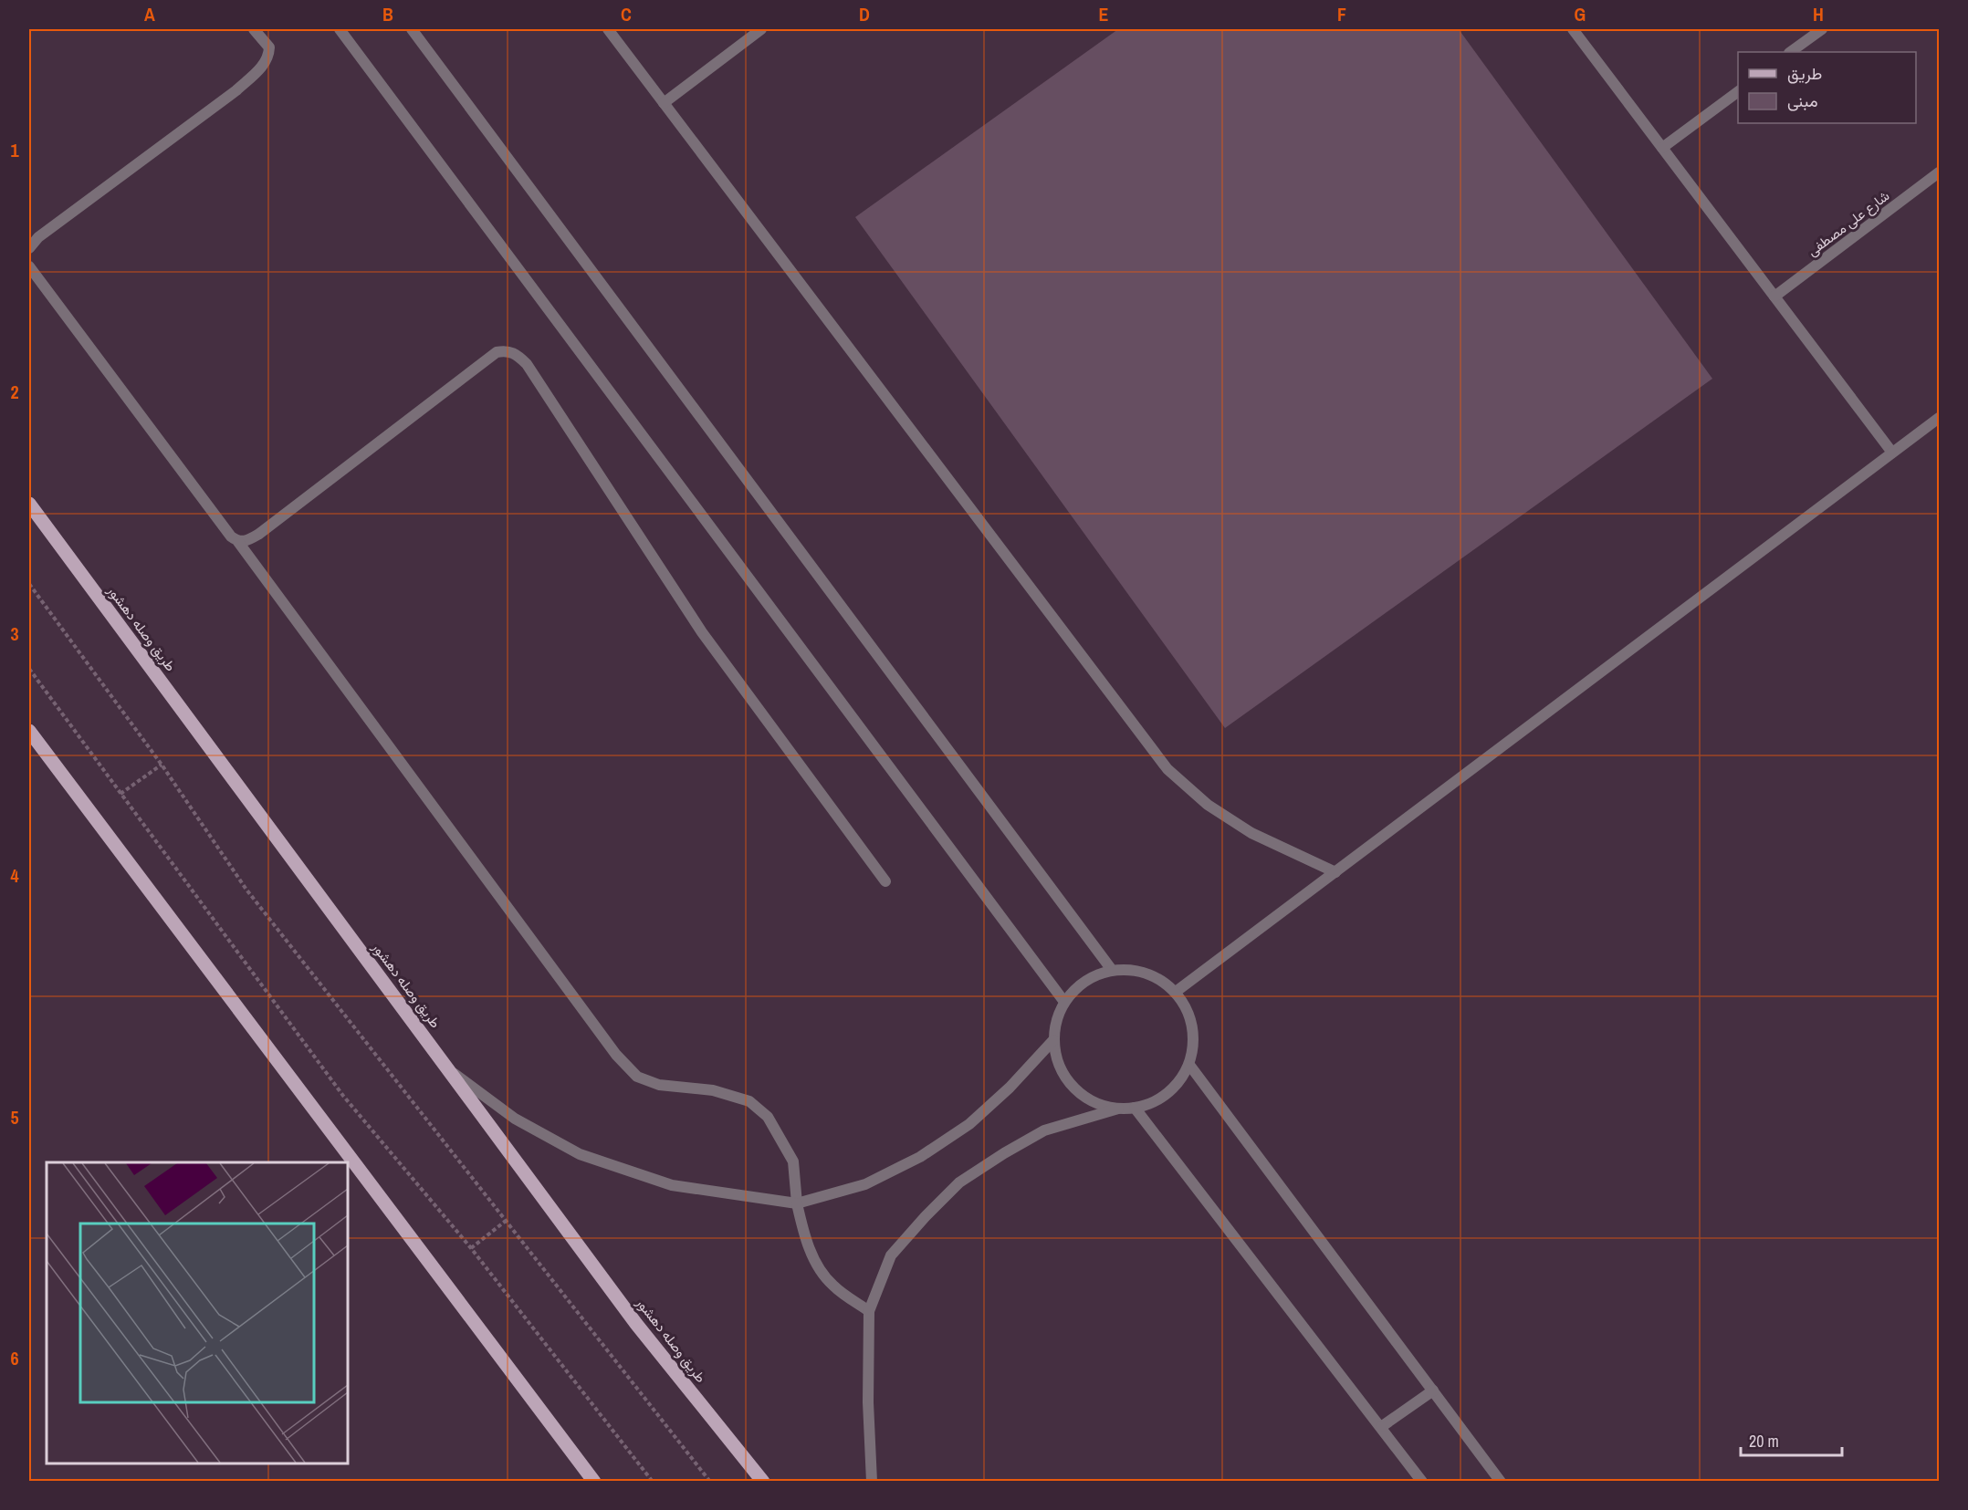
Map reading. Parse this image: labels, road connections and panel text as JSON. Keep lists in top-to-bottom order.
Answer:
{
  "streets": {
    "main road": ["طريق وصله دهشور"],
    "street": ["شارع على مصطفى"]
  },
  "legend": ["طريق", "مبنى"],
  "scale_bar": "20 m",
  "grid": {
    "columns": [
      "A",
      "B",
      "C",
      "D",
      "E",
      "F",
      "G",
      "H"
    ],
    "rows": [
      "1",
      "2",
      "3",
      "4",
      "5",
      "6"
    ]
  }
}
